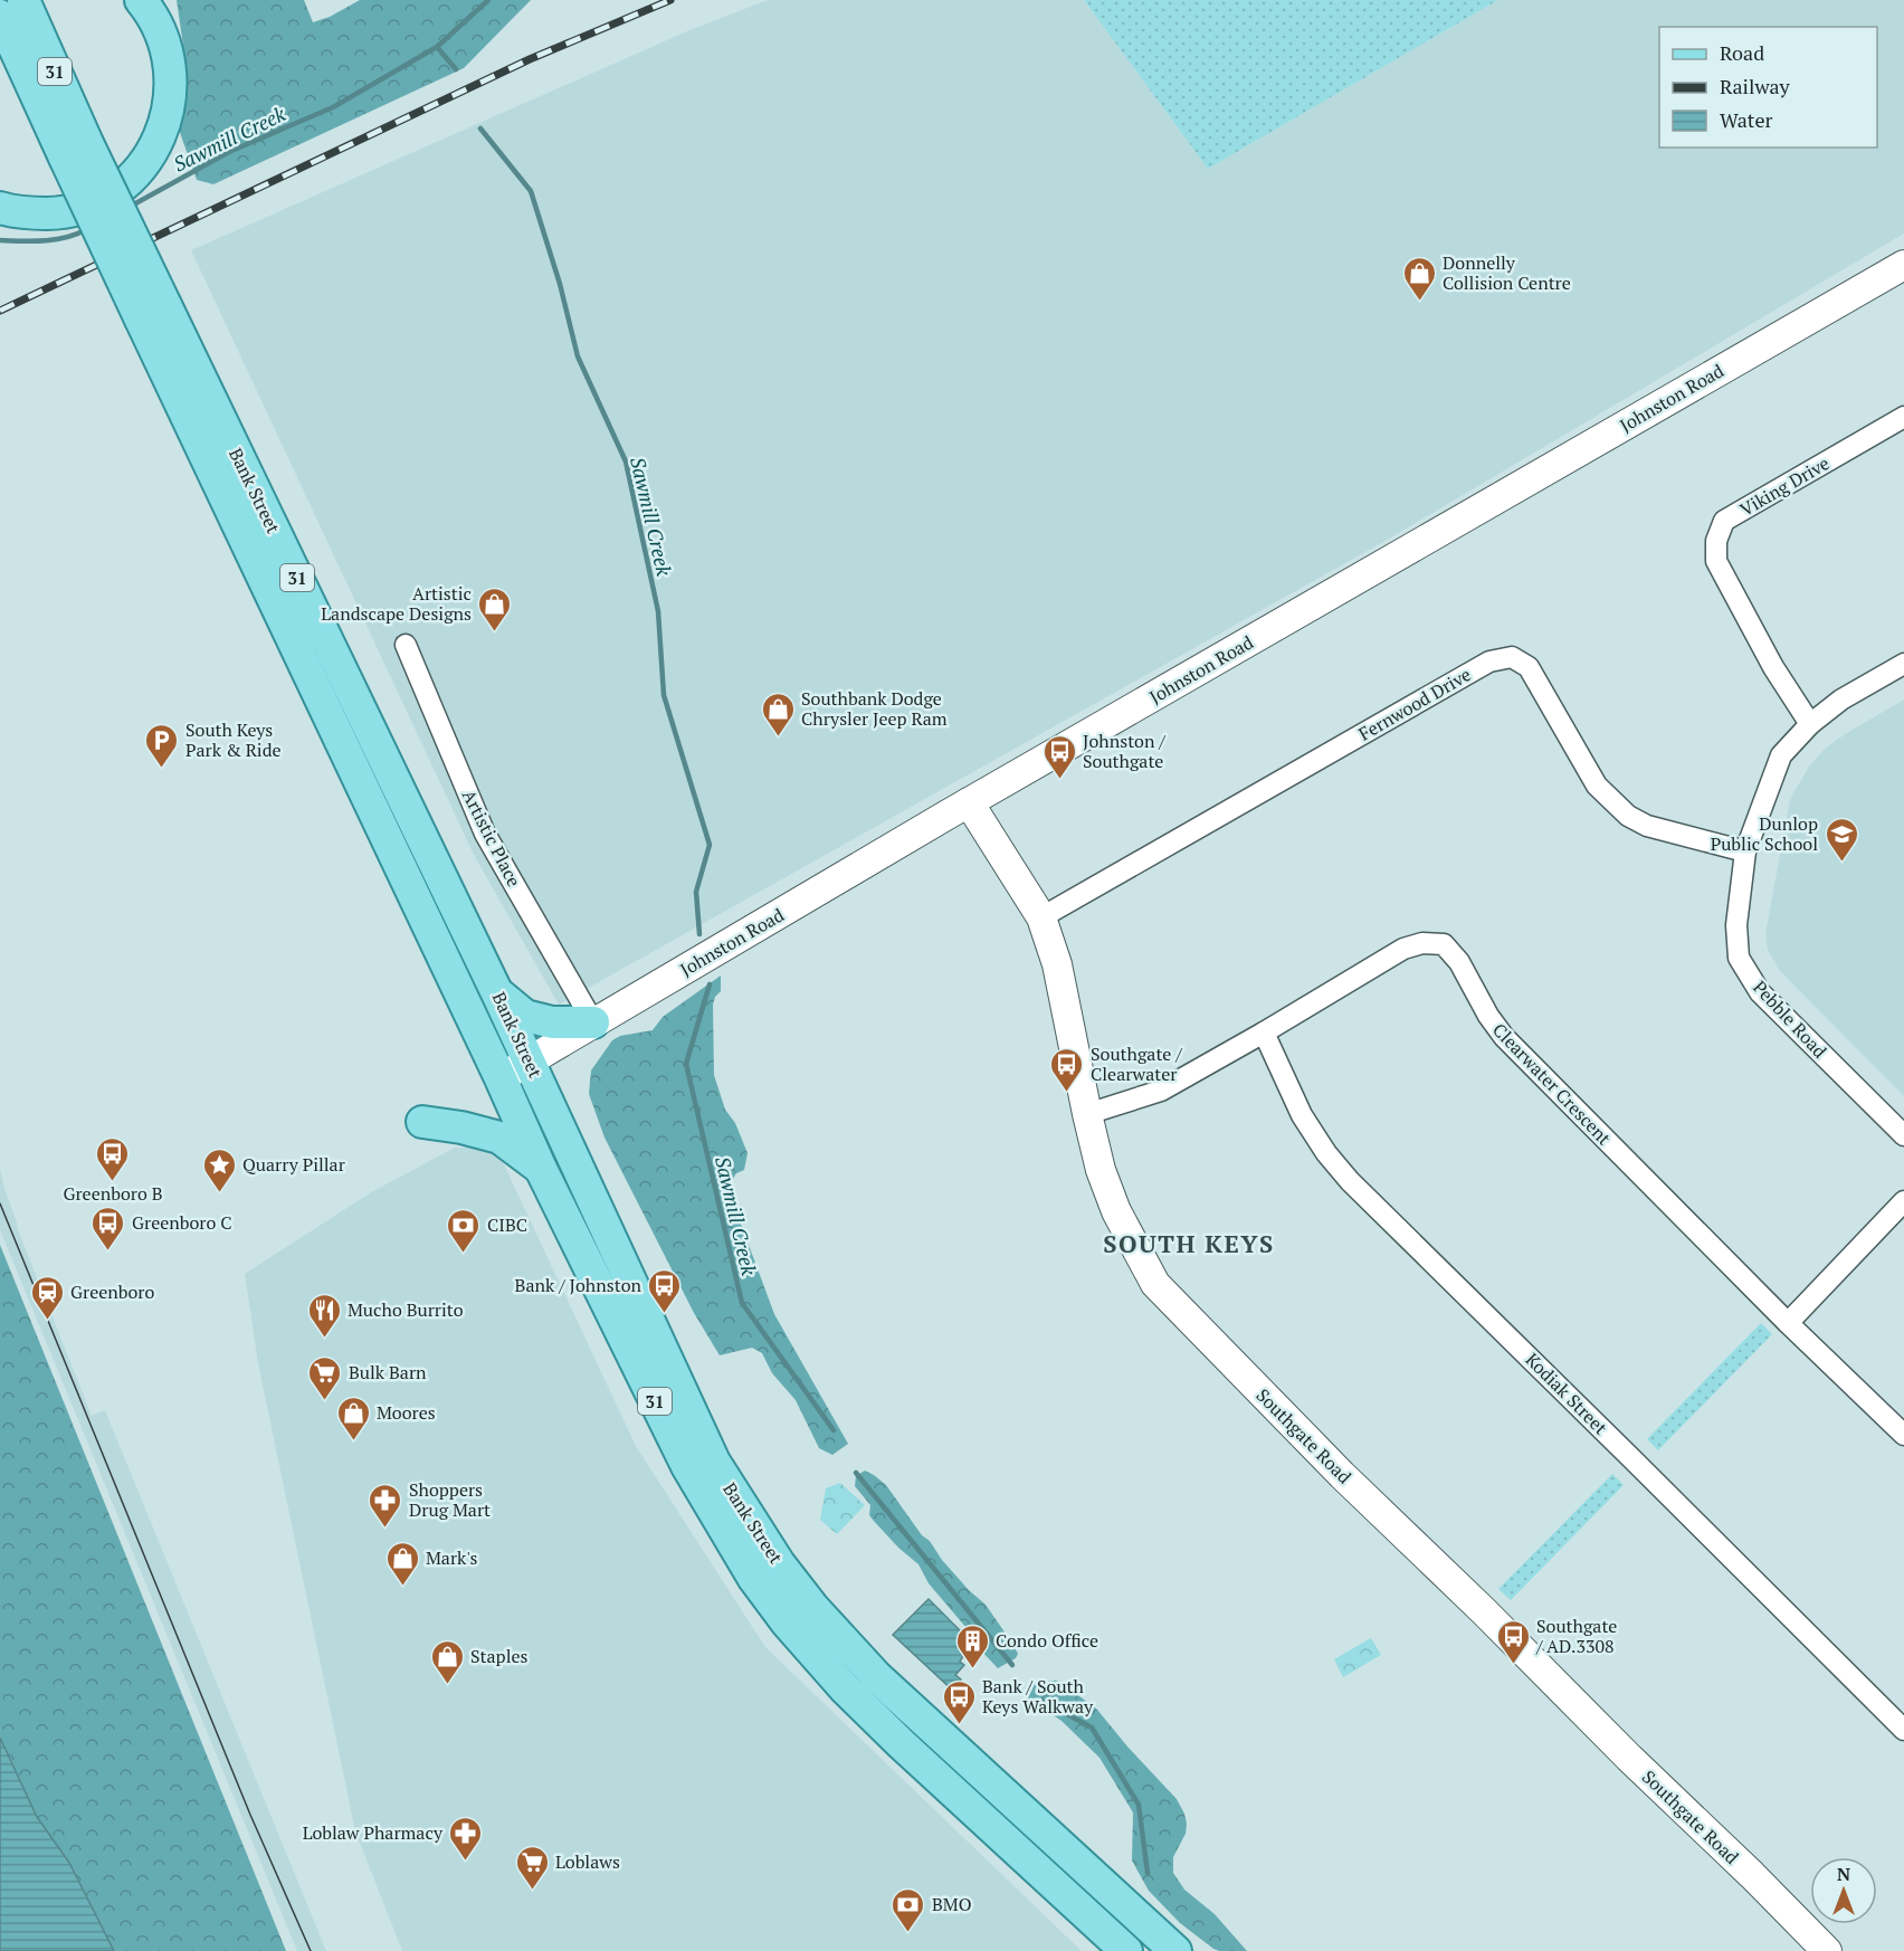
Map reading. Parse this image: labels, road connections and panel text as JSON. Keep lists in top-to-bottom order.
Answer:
{
  "streets": {
    "main road": ["31", "Bank Street"],
    "street": [
      "Johnston Road",
      "Viking Drive",
      "Fernwood Drive",
      "Artistic Place",
      "Pebble Road",
      "Clearwater Crescent",
      "Kodiak Street",
      "Southgate Road"
    ]
  },
  "crossings": [
    ["Johnston Road", "Bank Street"],
    ["Johnston Road", "Artistic Place"],
    ["Johnston Road", "Southgate Road"],
    ["Viking Drive", "Pebble Road"],
    ["Fernwood Drive", "Pebble Road"],
    ["Fernwood Drive", "Southgate Road"],
    ["Clearwater Crescent", "Kodiak Street"],
    ["Clearwater Crescent", "Southgate Road"]
  ],
  "districts": ["SOUTH KEYS"],
  "water": ["Sawmill Creek"],
  "places": {
    "shop": [
      "Donnelly Collision Centre",
      "Artistic Landscape Designs",
      "Southbank Dodge Chrysler Jeep Ram",
      "Moores",
      "Mark's",
      "Staples"
    ],
    "parking": ["South Keys Park & Ride"],
    "bus stop": [
      "Johnston / Southgate",
      "Southgate / Clearwater",
      "Greenboro B",
      "Greenboro C",
      "Bank / Johnston",
      "Southgate / AD.3308",
      "Bank / South Keys Walkway"
    ],
    "school or university": ["Dunlop Public School"],
    "place": ["Quarry Pillar"],
    "bank": ["CIBC", "BMO"],
    "station": ["Greenboro"],
    "restaurant": ["Mucho Burrito"],
    "supermarket": ["Bulk Barn", "Loblaws"],
    "pharmacy": ["Shoppers Drug Mart", "Loblaw Pharmacy"],
    "building": ["Condo Office"]
  },
  "legend": ["Road", "Railway", "Water"],
  "north": "top"
}
